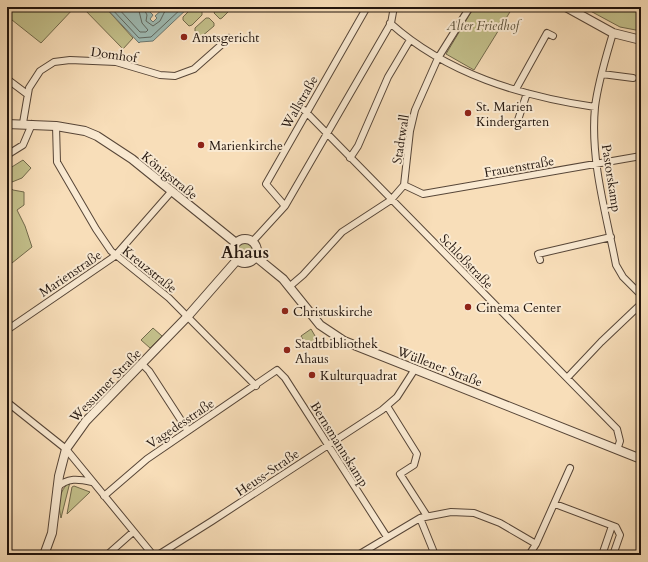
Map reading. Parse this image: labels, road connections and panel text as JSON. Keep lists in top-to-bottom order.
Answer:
{
  "streets": {
    "street": [
      "Domhof",
      "Wallstraße",
      "Stadtwall",
      "Frauenstraße",
      "Königstraße",
      "Pastorskamp",
      "Schloßstraße",
      "Kreuzstraße",
      "Marienstraße",
      "Wüllener Straße",
      "Wessumer Straße",
      "Vagedesstraße",
      "Bernsmannskamp",
      "Heuss-Straße"
    ]
  },
  "crossings": [
    ["Domhof", "Königstraße"],
    ["Wallstraße", "Schloßstraße"],
    ["Stadtwall", "Frauenstraße"],
    ["Frauenstraße", "Pastorskamp"],
    ["Königstraße", "Kreuzstraße"],
    ["Königstraße", "Marienstraße"],
    ["Königstraße", "Wüllener Straße"],
    ["Königstraße", "Wessumer Straße"],
    ["Schloßstraße", "Wüllener Straße"],
    ["Kreuzstraße", "Marienstraße"],
    ["Kreuzstraße", "Wessumer Straße"],
    ["Kreuzstraße", "Vagedesstraße"],
    ["Wüllener Straße", "Wessumer Straße"],
    ["Wüllener Straße", "Heuss-Straße"],
    ["Vagedesstraße", "Bernsmannskamp"],
    ["Bernsmannskamp", "Heuss-Straße"]
  ],
  "districts": ["Ahaus"],
  "parks": ["Alter Friedhof"],
  "places": [
    "Amtsgericht",
    "St. Marien Kindergarten",
    "Marienkirche",
    "Cinema Center",
    "Christuskirche",
    "Stadtbibliothek Ahaus",
    "Kulturquadrat"
  ]
}
